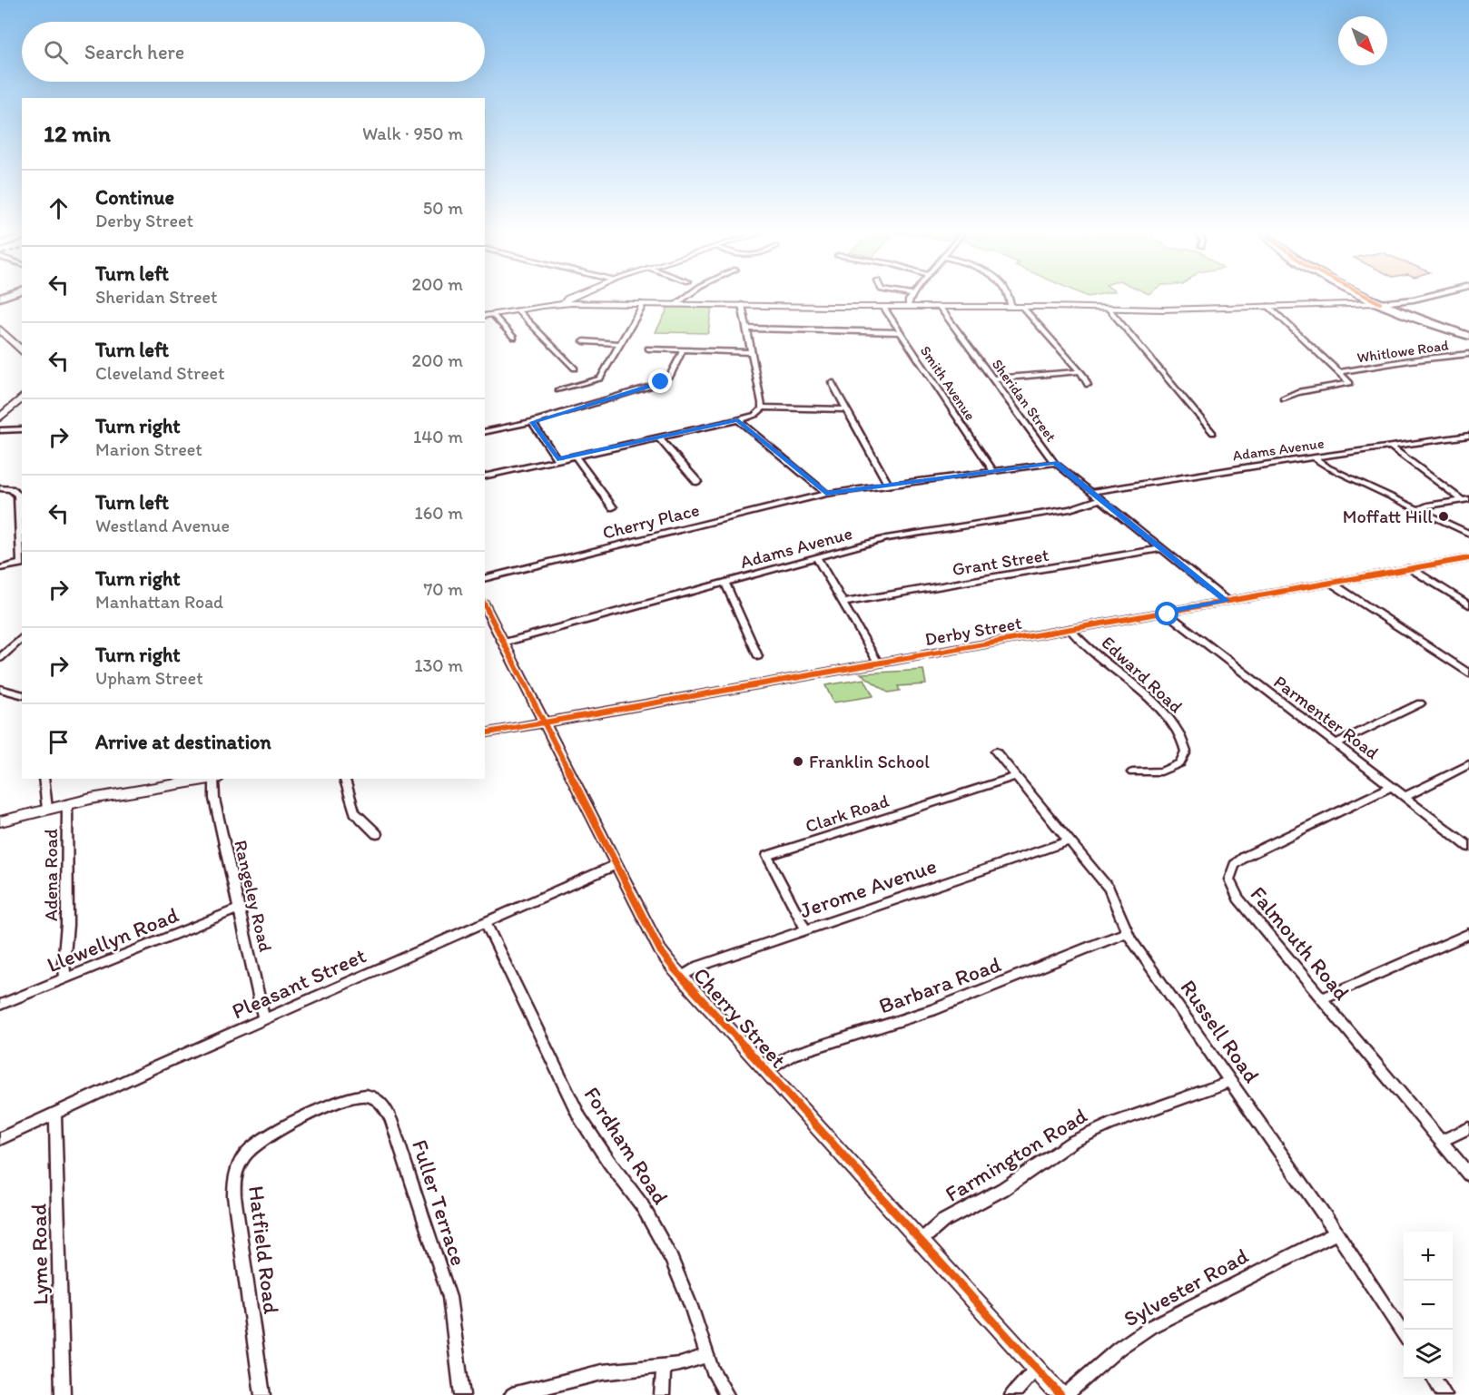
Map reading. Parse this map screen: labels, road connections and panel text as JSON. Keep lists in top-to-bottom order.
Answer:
{
  "streets": {
    "street": [
      "Whitlowe Road",
      "Smith Avenue",
      "Sheridan Street",
      "Adams Avenue",
      "Cherry Place",
      "Grant Street",
      "Derby Street",
      "Edward Road",
      "Parmenter Road",
      "Clark Road",
      "Adena Road",
      "Jerome Avenue",
      "Rangeley Road",
      "Llewellyn Road",
      "Falmouth Road",
      "Pleasant Street",
      "Barbara Road",
      "Cherry Street",
      "Russell Road",
      "Fordham Road",
      "Farmington Road",
      "Fuller Terrace",
      "Hatfield Road",
      "Lyme Road",
      "Sylvester Road"
    ]
  },
  "crossings": [
    ["Smith Avenue", "Cherry Place"],
    ["Sheridan Street", "Adams Avenue"],
    ["Sheridan Street", "Cherry Place"],
    ["Sheridan Street", "Grant Street"],
    ["Sheridan Street", "Derby Street"],
    ["Adams Avenue", "Cherry Street"],
    ["Derby Street", "Edward Road"],
    ["Derby Street", "Parmenter Road"],
    ["Derby Street", "Cherry Street"],
    ["Parmenter Road", "Falmouth Road"],
    ["Clark Road", "Jerome Avenue"],
    ["Clark Road", "Russell Road"],
    ["Adena Road", "Llewellyn Road"],
    ["Jerome Avenue", "Cherry Street"],
    ["Jerome Avenue", "Russell Road"],
    ["Rangeley Road", "Llewellyn Road"],
    ["Rangeley Road", "Pleasant Street"],
    ["Pleasant Street", "Cherry Street"],
    ["Pleasant Street", "Fordham Road"],
    ["Pleasant Street", "Lyme Road"],
    ["Barbara Road", "Cherry Street"],
    ["Barbara Road", "Russell Road"],
    ["Cherry Street", "Farmington Road"],
    ["Russell Road", "Farmington Road"],
    ["Russell Road", "Sylvester Road"],
    ["Fuller Terrace", "Hatfield Road"]
  ],
  "places": ["Moffatt Hill", "Franklin School"],
  "north": "bottom right",
  "page": {
    "search": "Search here",
    "heading": ["12 min", "Walk · 950 m"],
    "list": [
      ["Continue", "Derby Street", "50 m"],
      ["Turn left", "Sheridan Street", "200 m"],
      ["Turn left", "Cleveland Street", "200 m"],
      ["Turn right", "Marion Street", "140 m"],
      ["Turn left", "Westland Avenue", "160 m"],
      ["Turn right", "Manhattan Road", "70 m"],
      ["Turn right", "Upham Street", "130 m"],
      "Arrive at destination"
    ],
    "map_buttons": ["+", "−"]
  }
}
